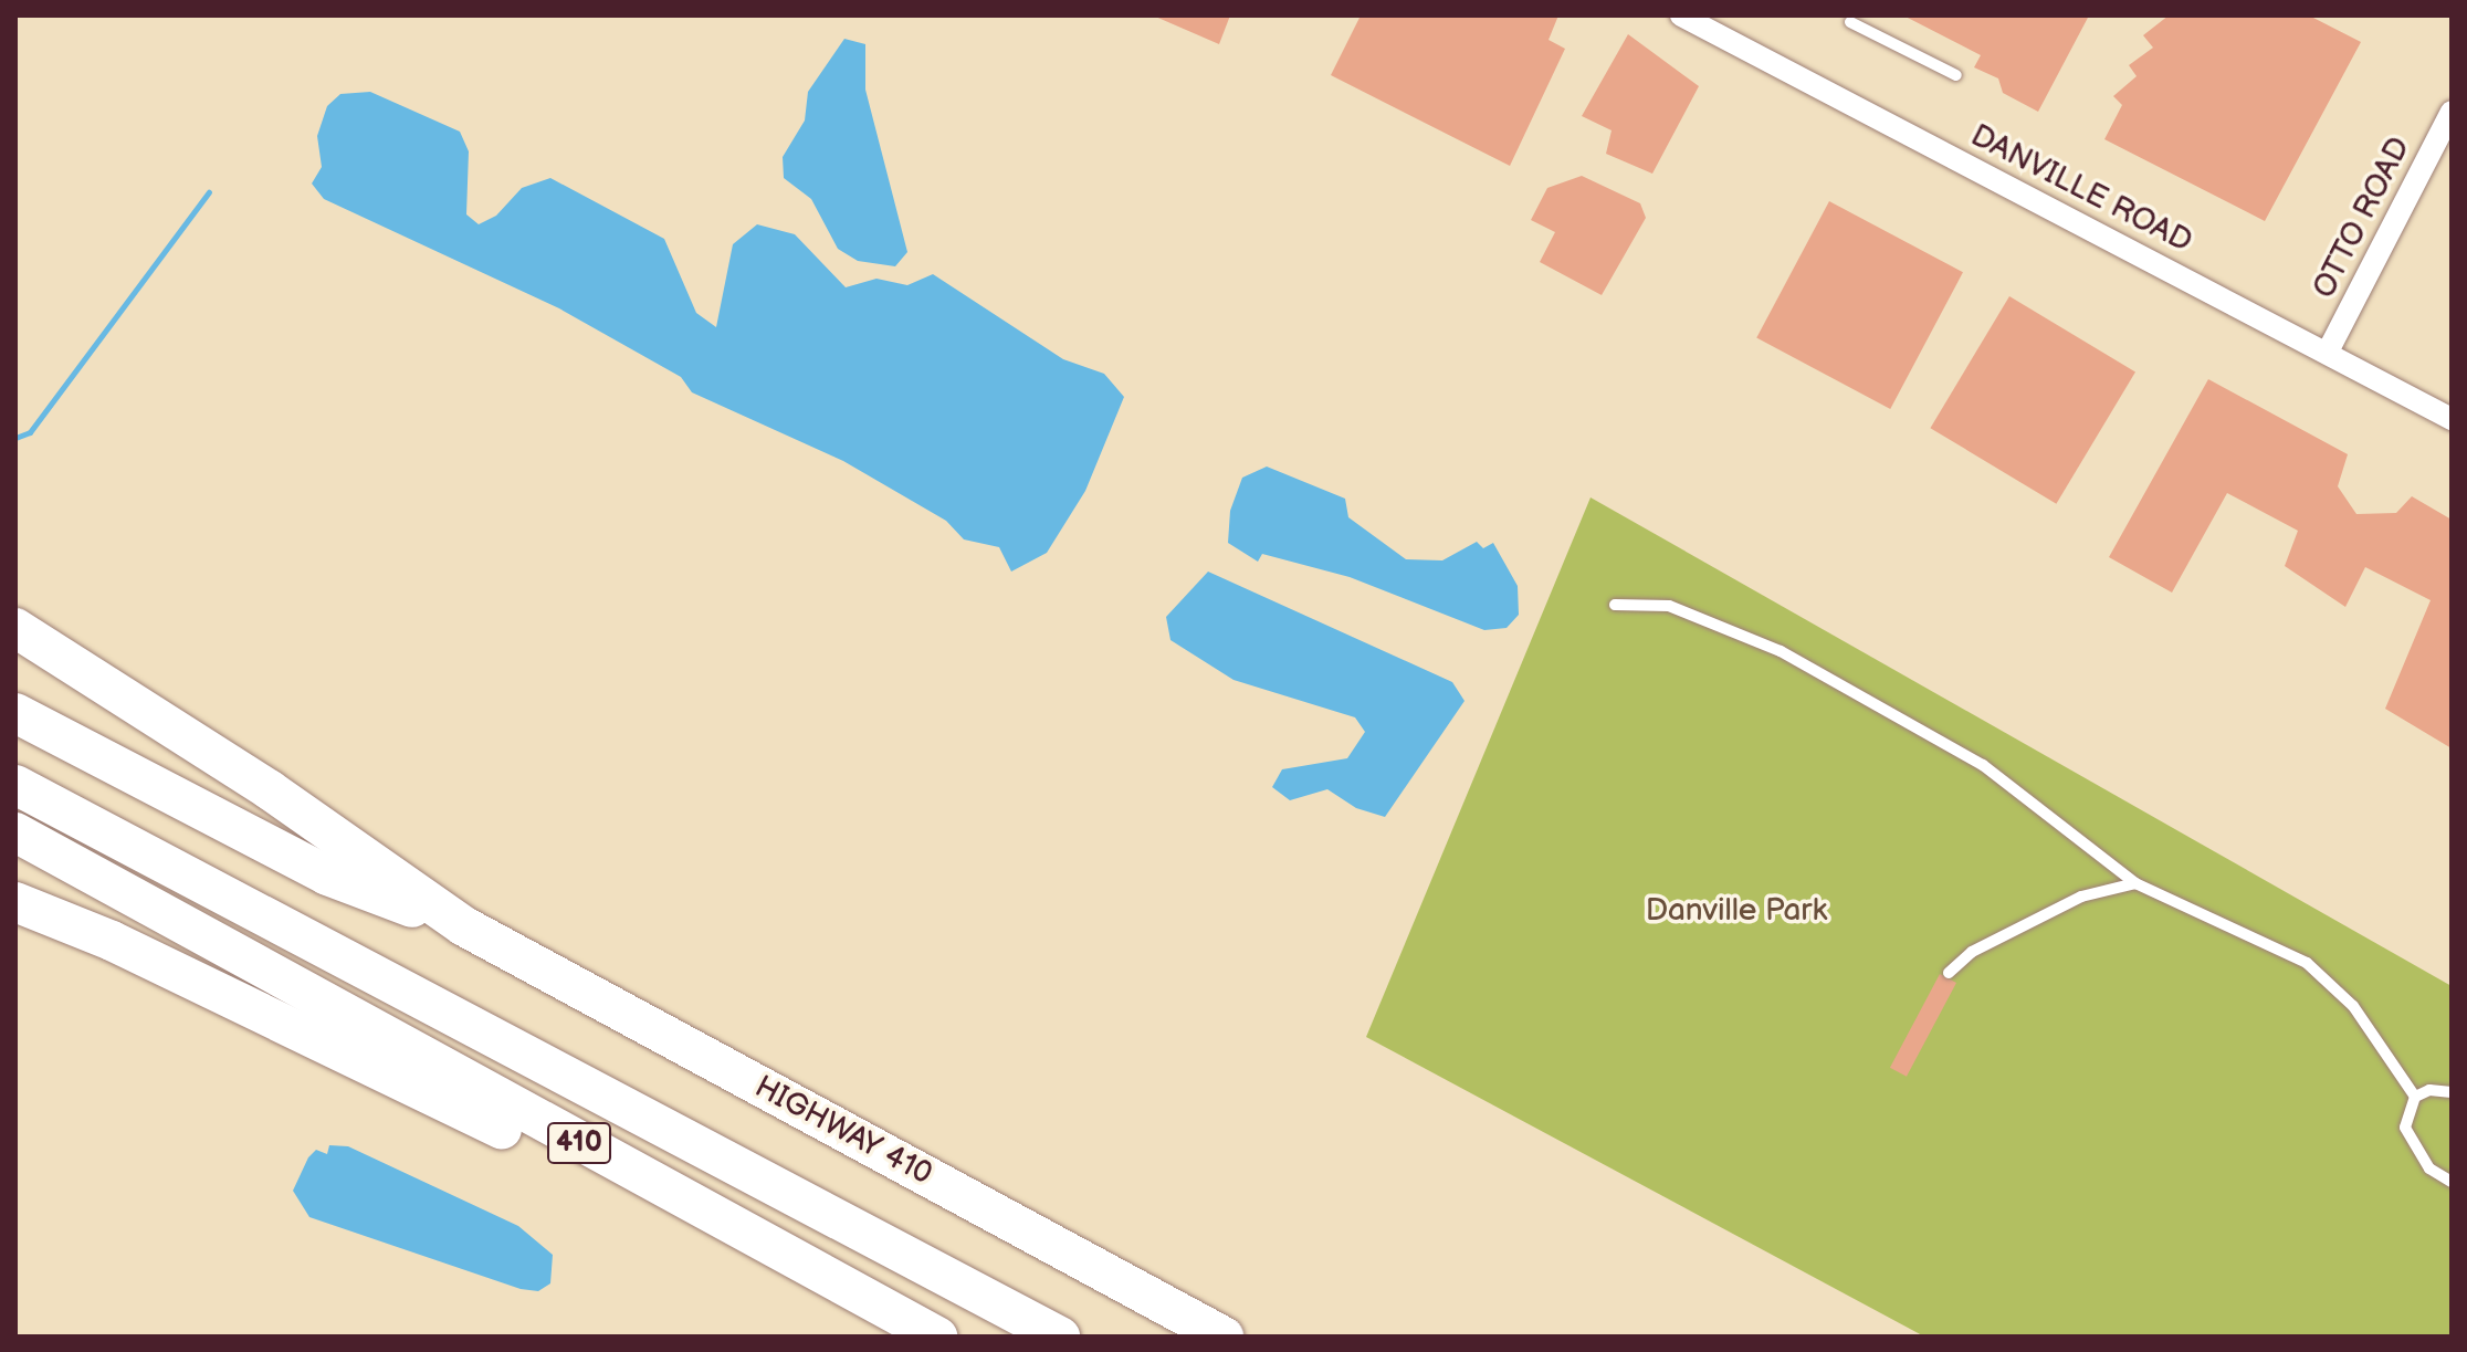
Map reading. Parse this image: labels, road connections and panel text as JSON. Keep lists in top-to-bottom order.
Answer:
{
  "streets": {
    "highway": ["HIGHWAY 410", "410"],
    "street": ["DANVILLE ROAD", "OTTO ROAD"]
  },
  "crossings": [
    ["DANVILLE ROAD", "OTTO ROAD"]
  ],
  "parks": ["Danville Park"]
}
